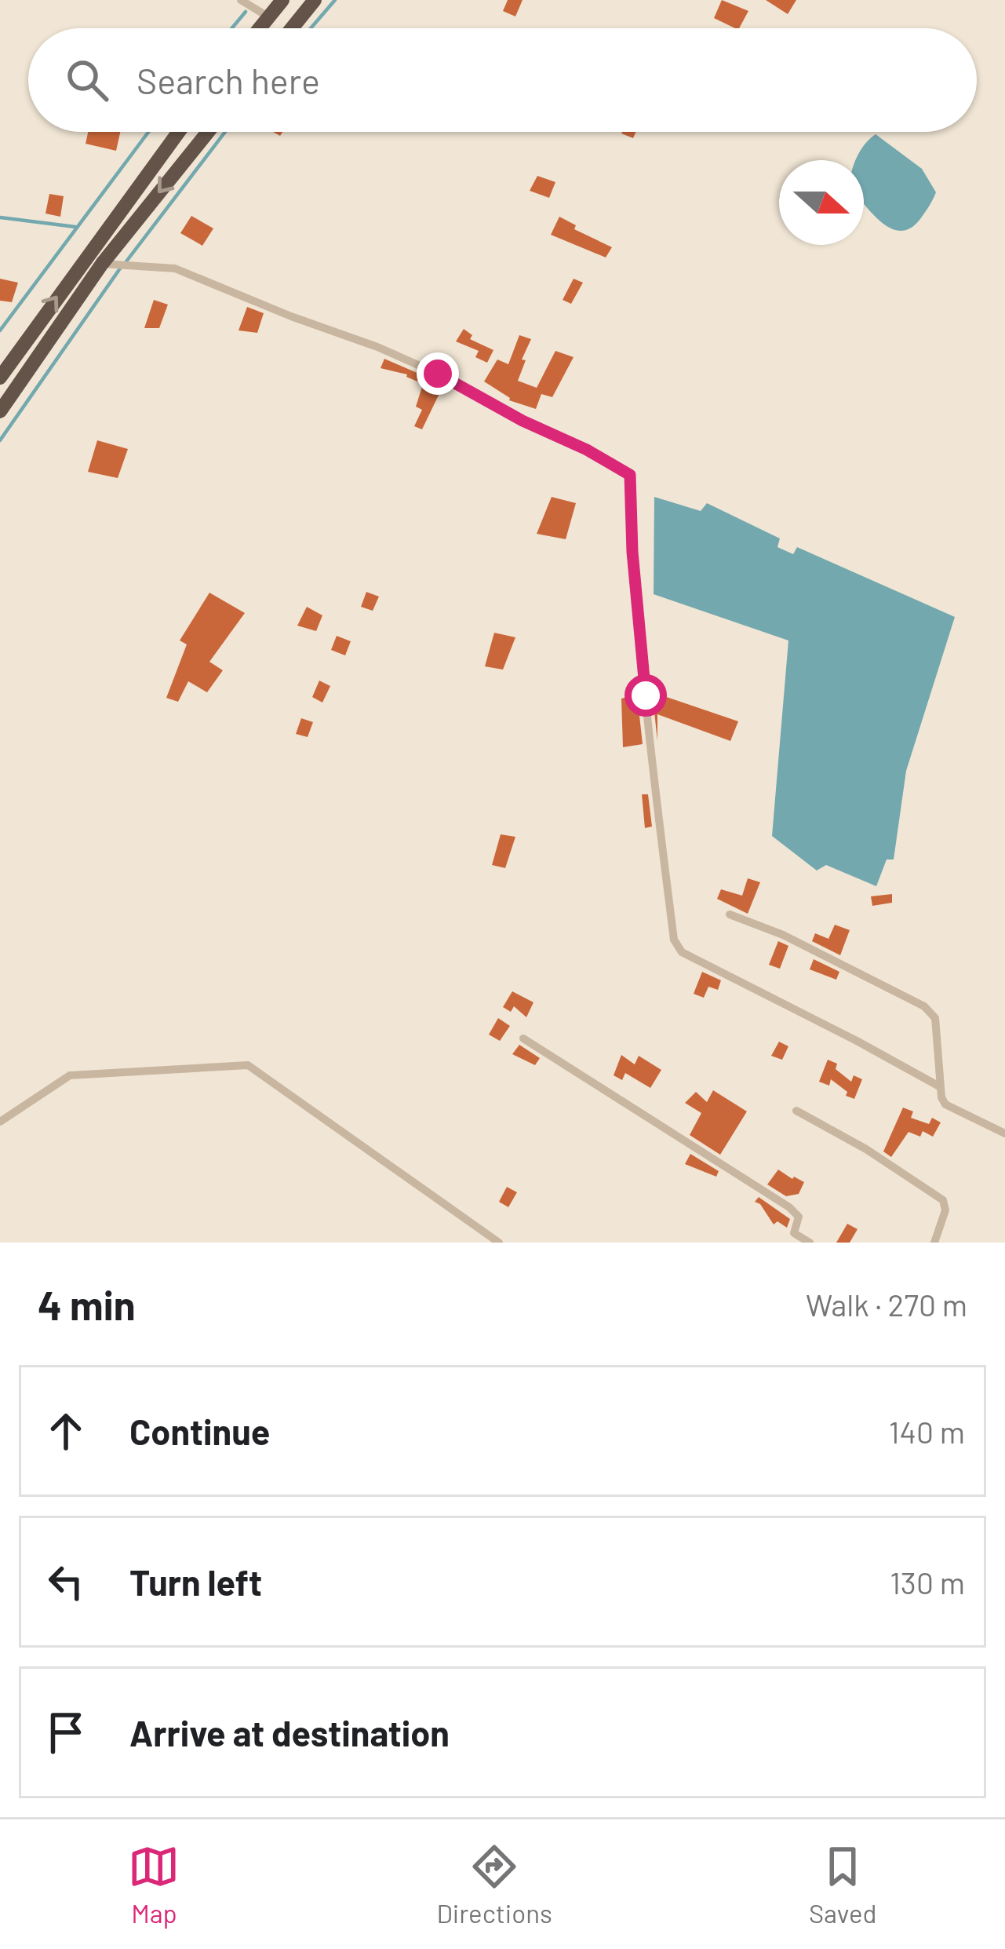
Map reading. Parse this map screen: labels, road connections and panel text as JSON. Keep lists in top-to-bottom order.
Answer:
{
  "north": "right",
  "page": {
    "search": "Search here",
    "heading": ["4 min", "Walk · 270 m"],
    "list": [
      ["Continue", "140 m"],
      ["Turn left", "130 m"],
      "Arrive at destination"
    ],
    "nav": ["Map", "Directions", "Saved"]
  }
}
